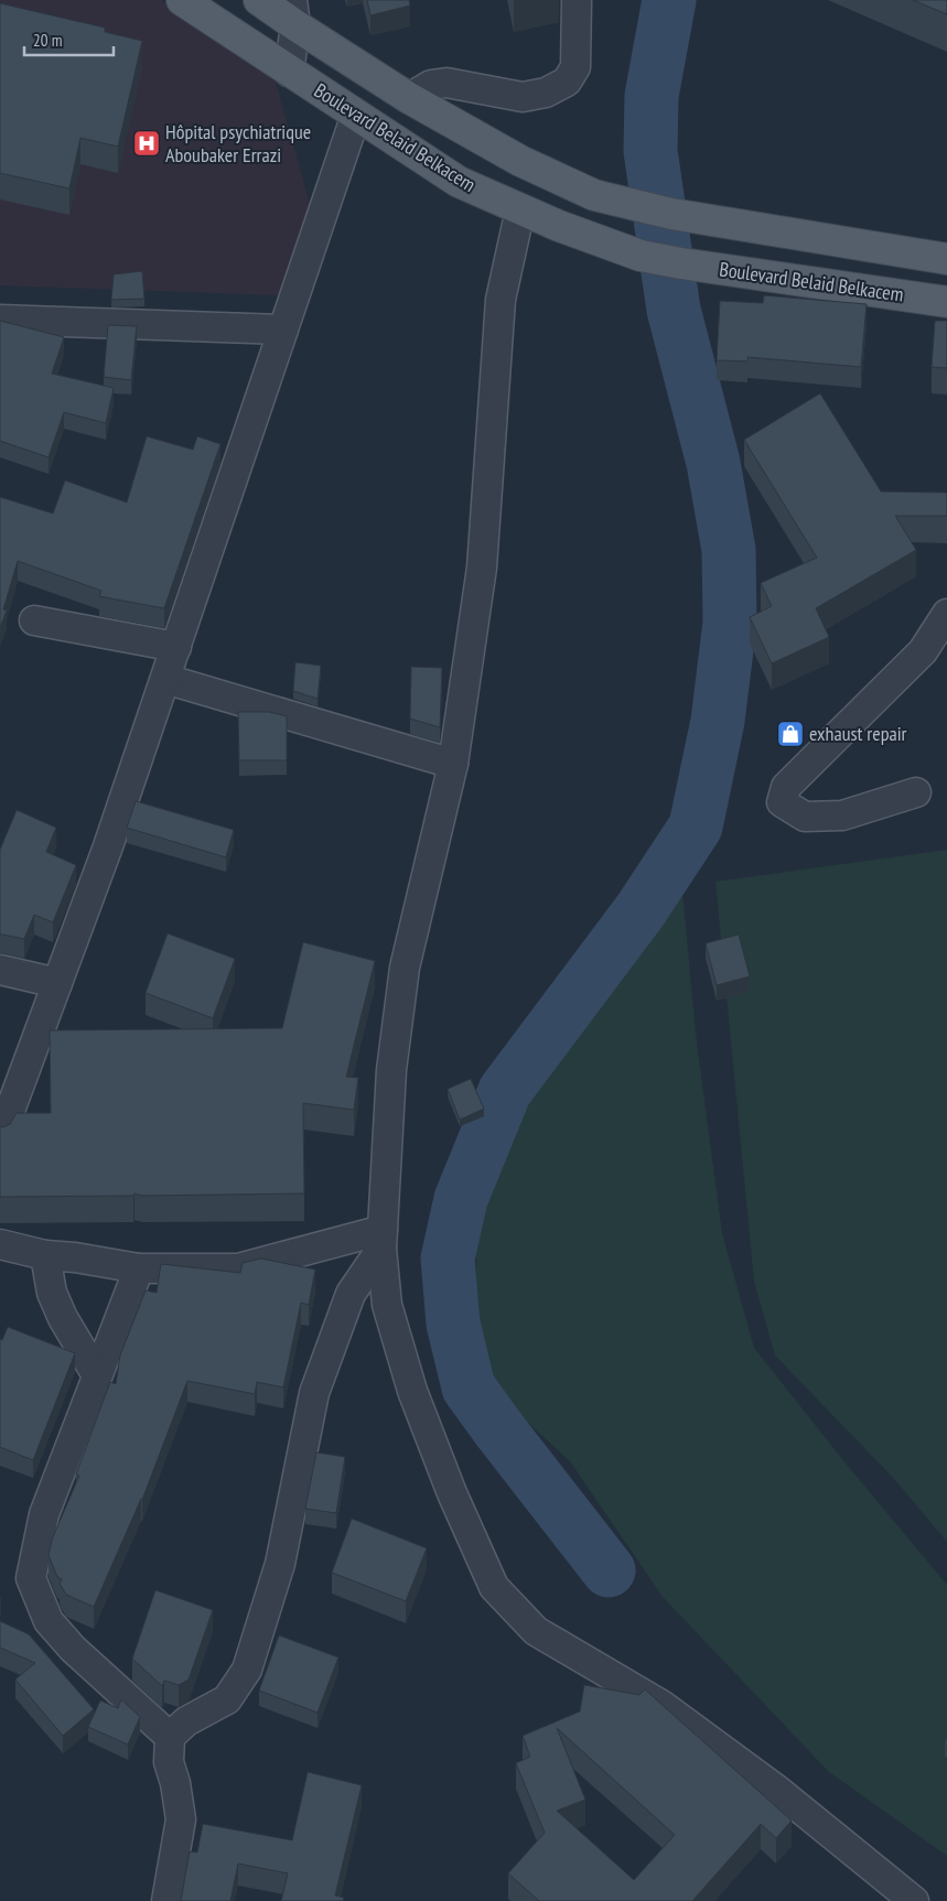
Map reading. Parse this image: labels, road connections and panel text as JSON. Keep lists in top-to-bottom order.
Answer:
{
  "streets": {
    "main road": ["Boulevard Belaid Belkacem"]
  },
  "places": {
    "hospital": ["Hôpital psychiatrique Aboubaker Errazi"],
    "shop": ["exhaust repair"]
  },
  "scale_bar": "20 m"
}
